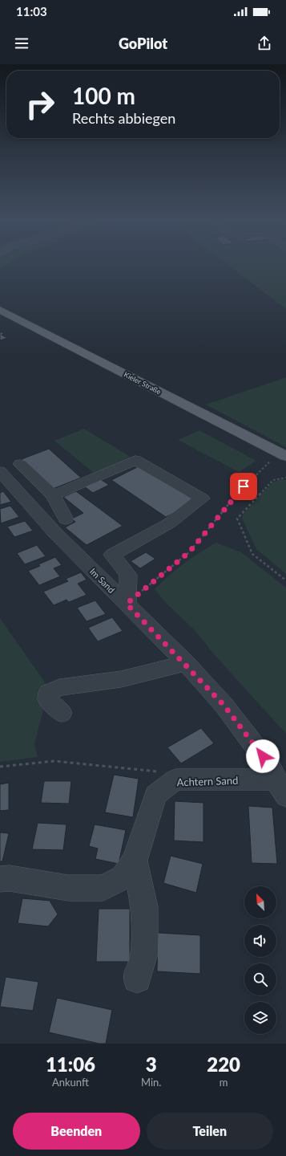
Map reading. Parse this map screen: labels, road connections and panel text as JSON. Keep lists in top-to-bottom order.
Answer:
{
  "streets": {
    "main road": ["Kieler Straße"],
    "street": ["Im Sand", "Achtern Sand"]
  },
  "crossings": [
    ["Im Sand", "Achtern Sand"]
  ],
  "north": "top left",
  "page": {
    "status": "11:03",
    "header": "GoPilot",
    "turn": ["100 m", "Rechts abbiegen"],
    "eta": [
      "11:06",
      "Ankunft",
      "3",
      "Min.",
      "220",
      "m"
    ],
    "buttons": ["Beenden", "Teilen"]
  }
}
